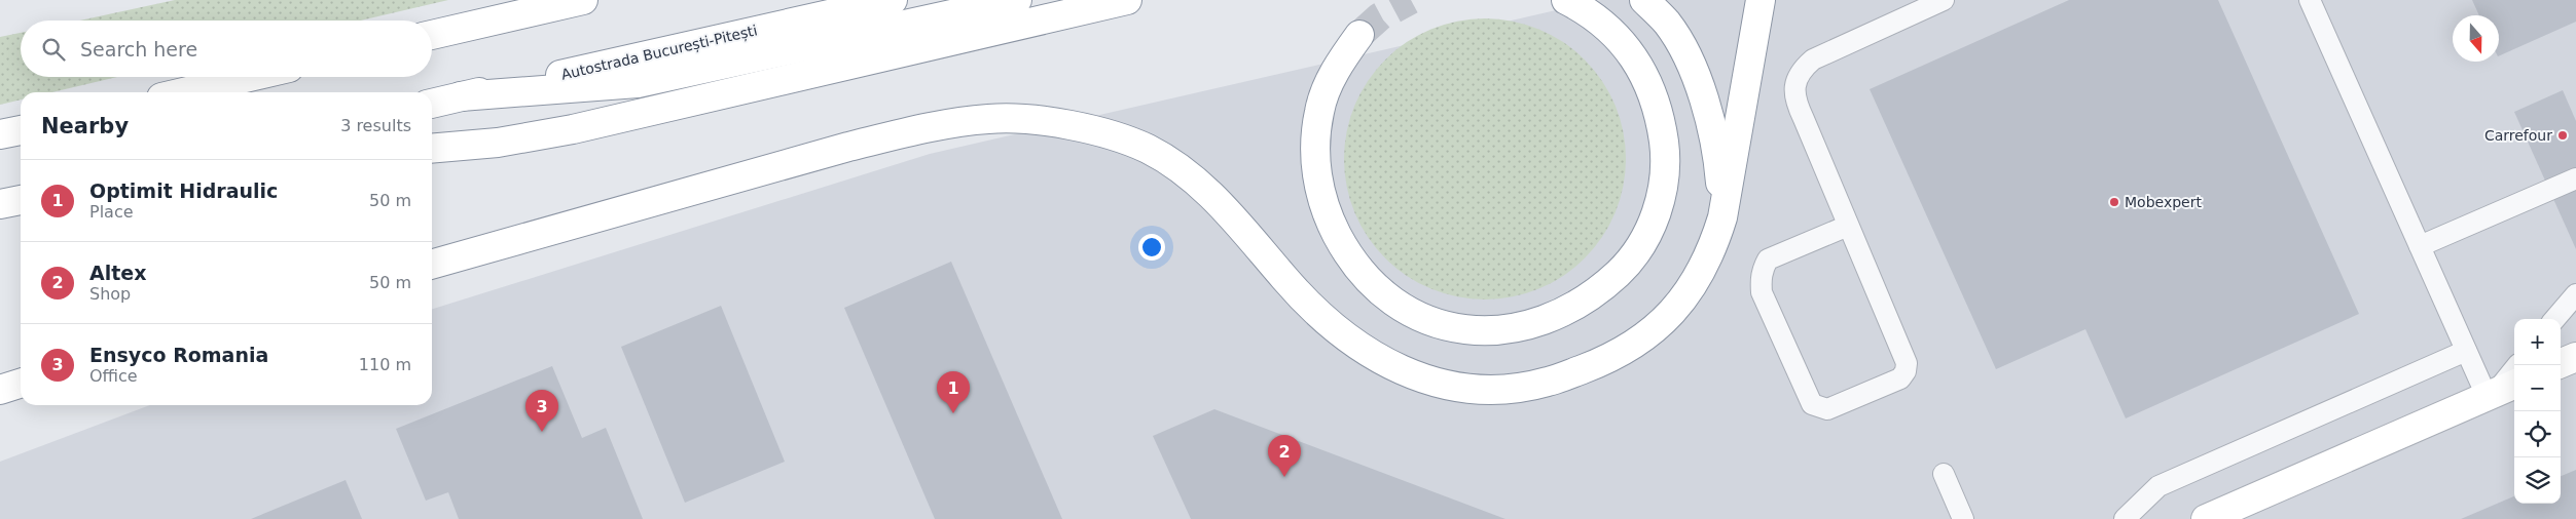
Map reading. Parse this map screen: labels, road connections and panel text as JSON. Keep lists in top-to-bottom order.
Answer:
{
  "streets": {
    "main road": ["Autostrada București-Pitești"]
  },
  "places": ["Carrefour", "Mobexpert"],
  "north": "bottom",
  "page": {
    "search": "Search here",
    "heading": ["Nearby", "3 results"],
    "list": [
      {
        "mark": "1",
        "name": "Optimit Hidraulic",
        "note": "Place",
        "value": "50 m"
      },
      {
        "mark": "2",
        "name": "Altex",
        "note": "Shop",
        "value": "50 m"
      },
      {
        "mark": "3",
        "name": "Ensyco Romania",
        "note": "Office",
        "value": "110 m"
      }
    ],
    "map_buttons": ["+", "−"],
    "pins": ["1", "3", "2"]
  }
}
